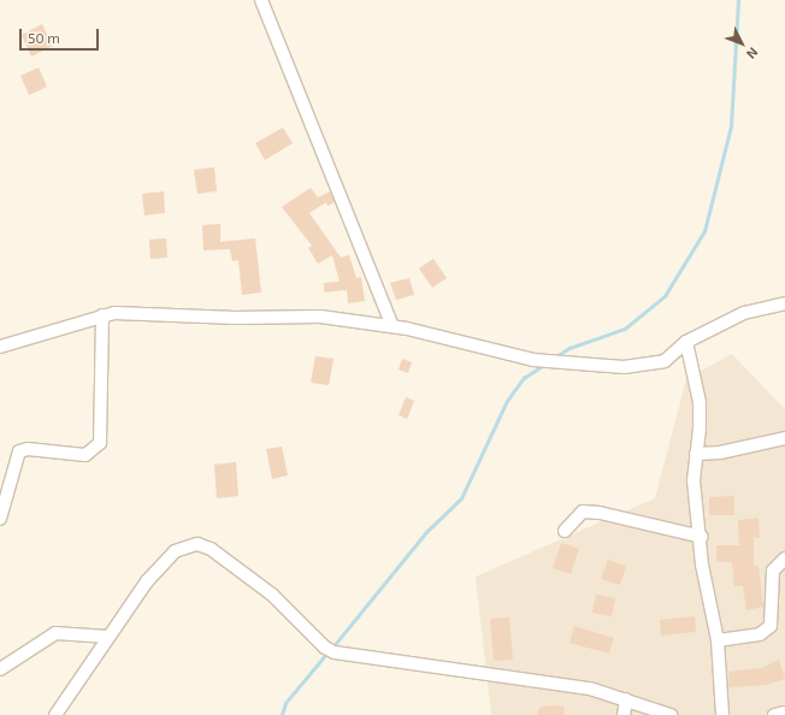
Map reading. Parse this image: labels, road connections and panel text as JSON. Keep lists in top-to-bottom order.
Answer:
{
  "scale_bar": "50 m",
  "north": "bottom right"
}
